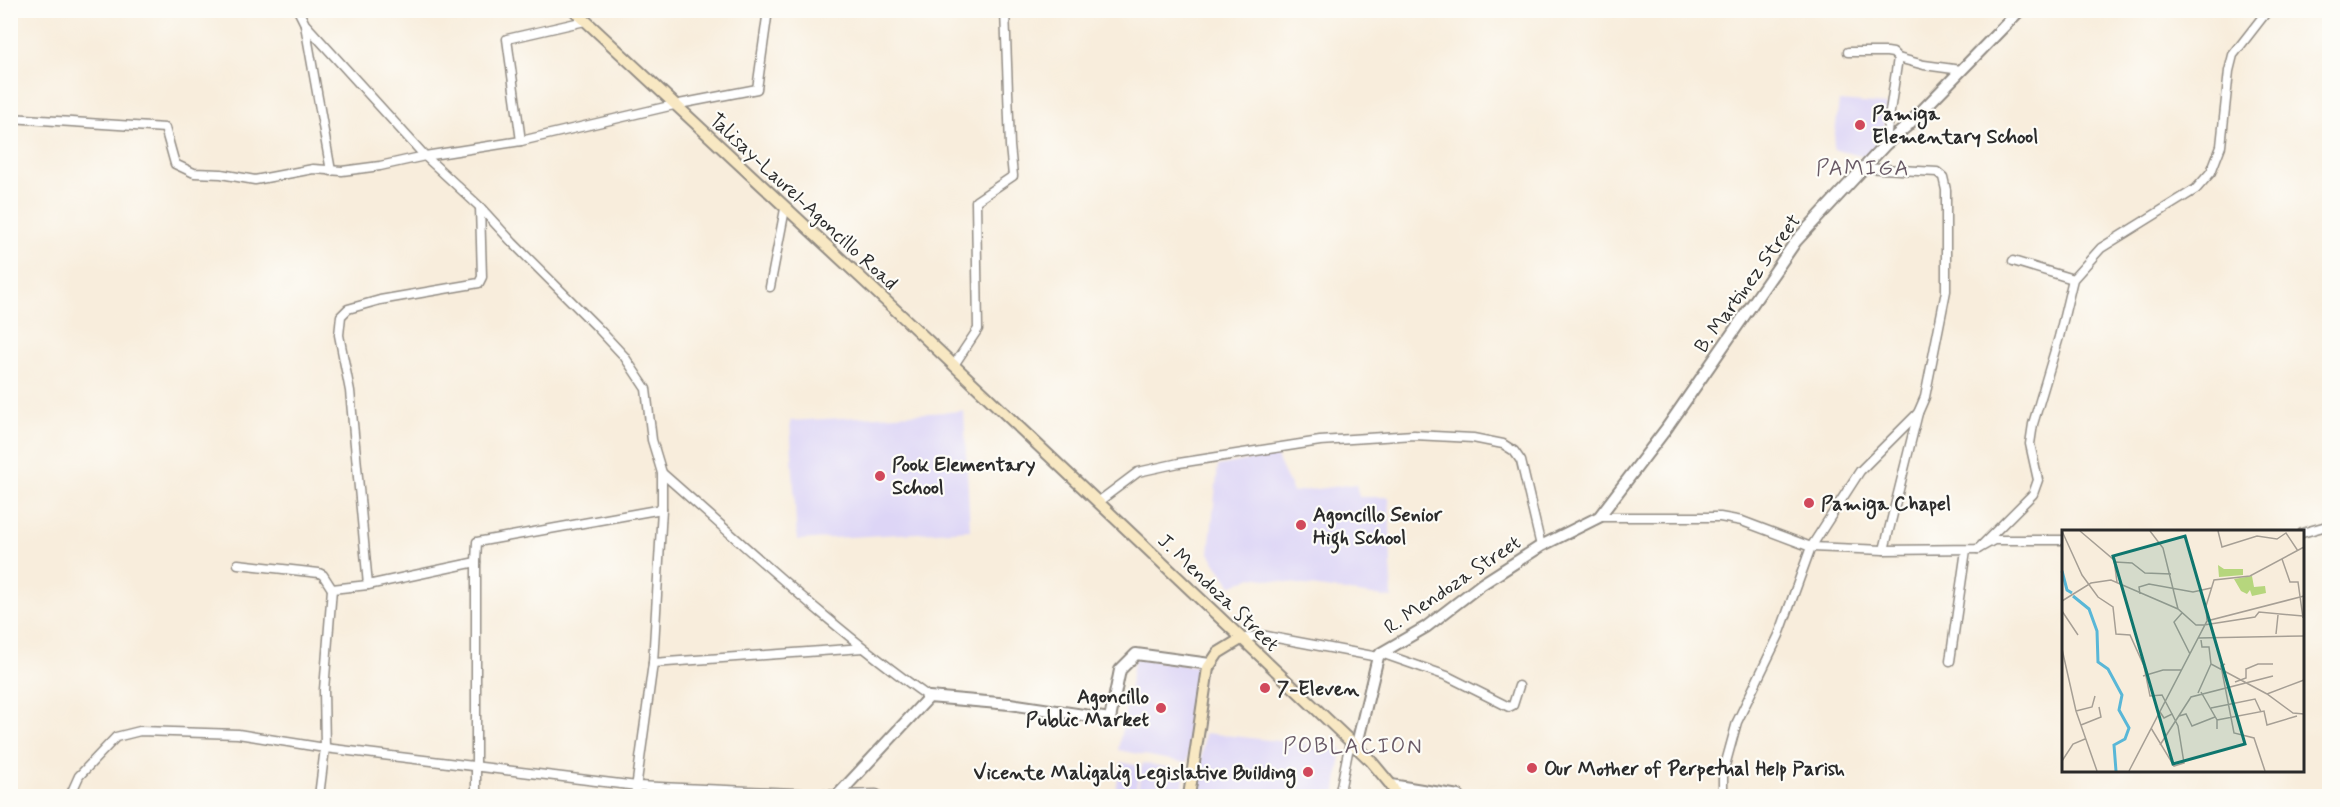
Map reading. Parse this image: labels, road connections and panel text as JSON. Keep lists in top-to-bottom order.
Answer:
{
  "streets": {
    "main road": ["Talisay-Laurel-Agoncillo Road", "J. Mendoza Street"],
    "street": ["B. Martinez Street", "R. Mendoza Street"]
  },
  "crossings": [
    ["Talisay-Laurel-Agoncillo Road", "J. Mendoza Street"],
    ["B. Martinez Street", "R. Mendoza Street"],
    ["R. Mendoza Street", "J. Mendoza Street"]
  ],
  "districts": ["PAMIGA", "POBLACION"],
  "places": [
    "Pamiga Elementary School",
    "Pook Elementary School",
    "Pamiga Chapel",
    "Agoncillo Senior High School",
    "7-Eleven",
    "Agoncillo Public Market",
    "Our Mother of Perpetual Help Parish",
    "Vicente Maligalig Legislative Building"
  ]
}
